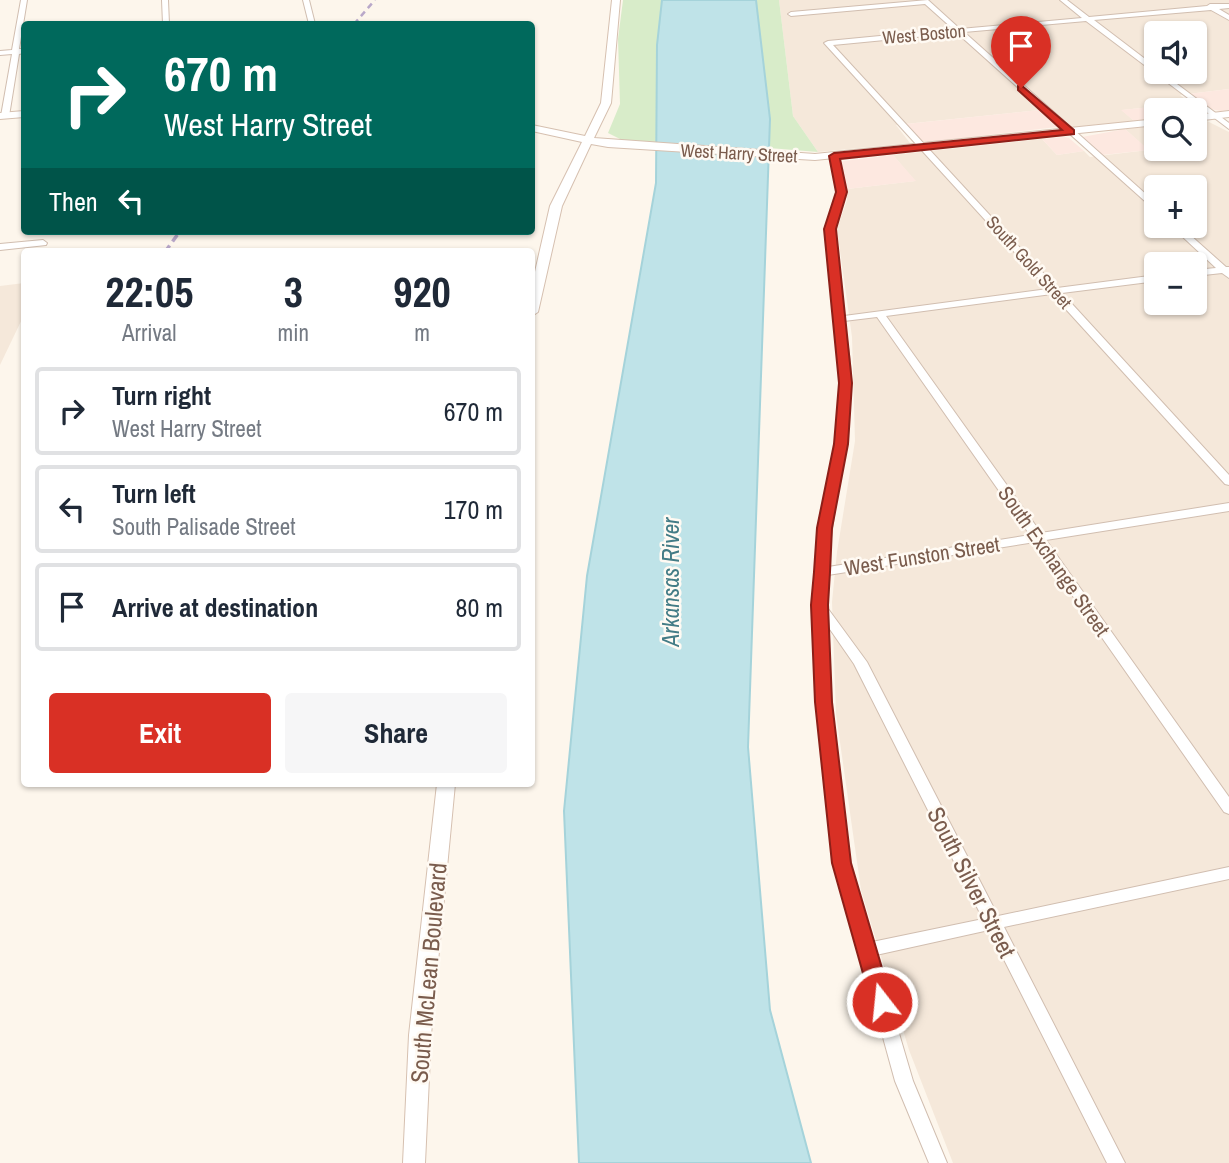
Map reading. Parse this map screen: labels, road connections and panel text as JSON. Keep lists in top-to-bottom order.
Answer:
{
  "streets": {
    "main road": ["West Harry Street", "South McLean Boulevard"],
    "street": [
      "West Boston",
      "South Gold Street",
      "West Funston Street",
      "South Exchange Street",
      "South Silver Street"
    ]
  },
  "crossings": [
    ["West Boston", "South Gold Street"],
    ["West Harry Street", "South Gold Street"],
    ["West Funston Street", "South Exchange Street"]
  ],
  "water": ["Arkansas River"],
  "page": {
    "map_buttons": ["+", "−"],
    "turn": ["670 m", "West Harry Street"],
    "then": "Then",
    "eta": [
      "22:05",
      "Arrival",
      "3",
      "min",
      "920",
      "m"
    ],
    "list": [
      {
        "name": "Turn right",
        "note": "West Harry Street",
        "value": "670 m"
      },
      {
        "name": "Turn left",
        "note": "South Palisade Street",
        "value": "170 m"
      },
      {
        "name": "Arrive at destination",
        "value": "80 m"
      }
    ],
    "buttons": ["Exit", "Share"]
  }
}
